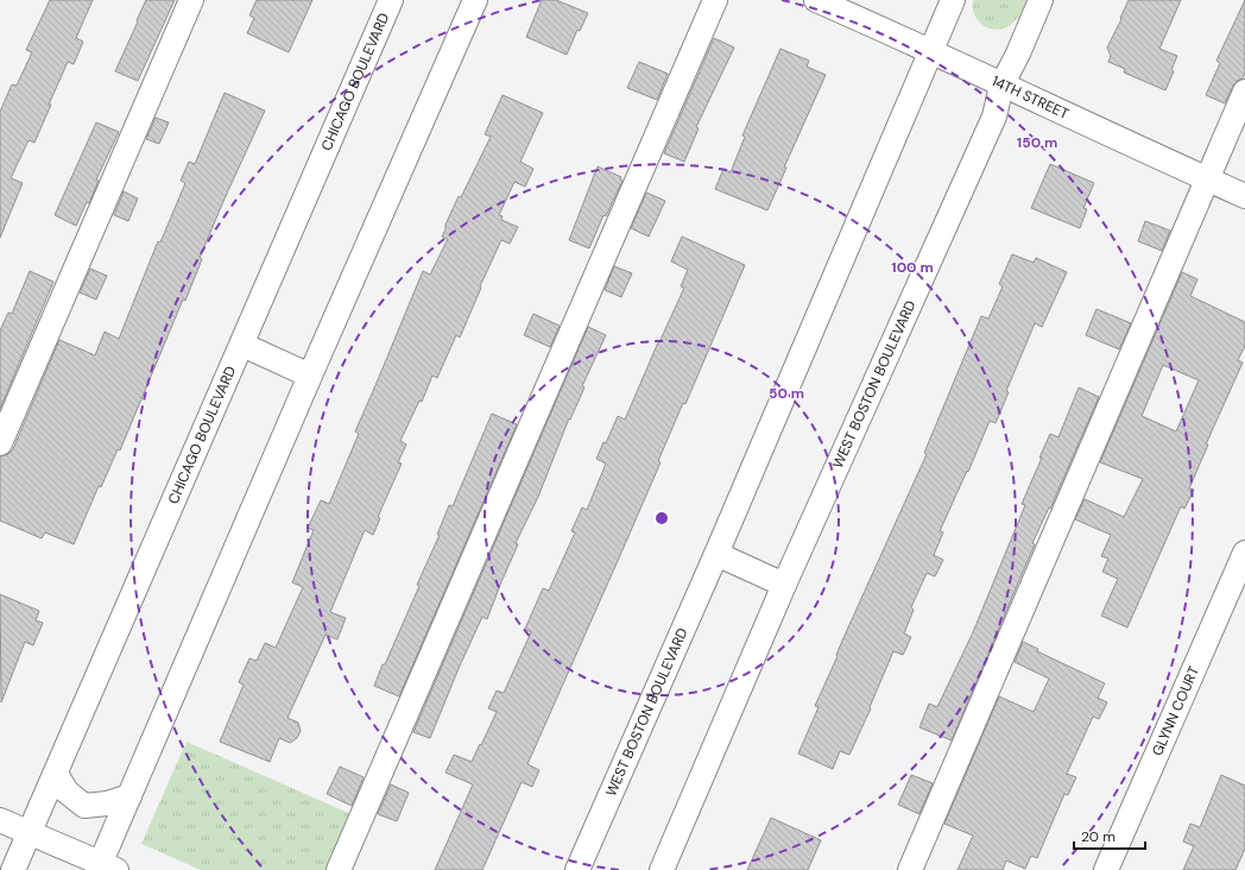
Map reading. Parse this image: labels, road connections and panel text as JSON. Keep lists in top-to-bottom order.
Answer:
{
  "streets": {
    "street": [
      "CHICAGO BOULEVARD",
      "14TH STREET",
      "WEST BOSTON BOULEVARD",
      "GLYNN COURT"
    ]
  },
  "crossings": [
    ["14TH STREET", "WEST BOSTON BOULEVARD"]
  ],
  "scale_bar": "20 m",
  "rings": ["150 m", "100 m", "50 m"]
}
